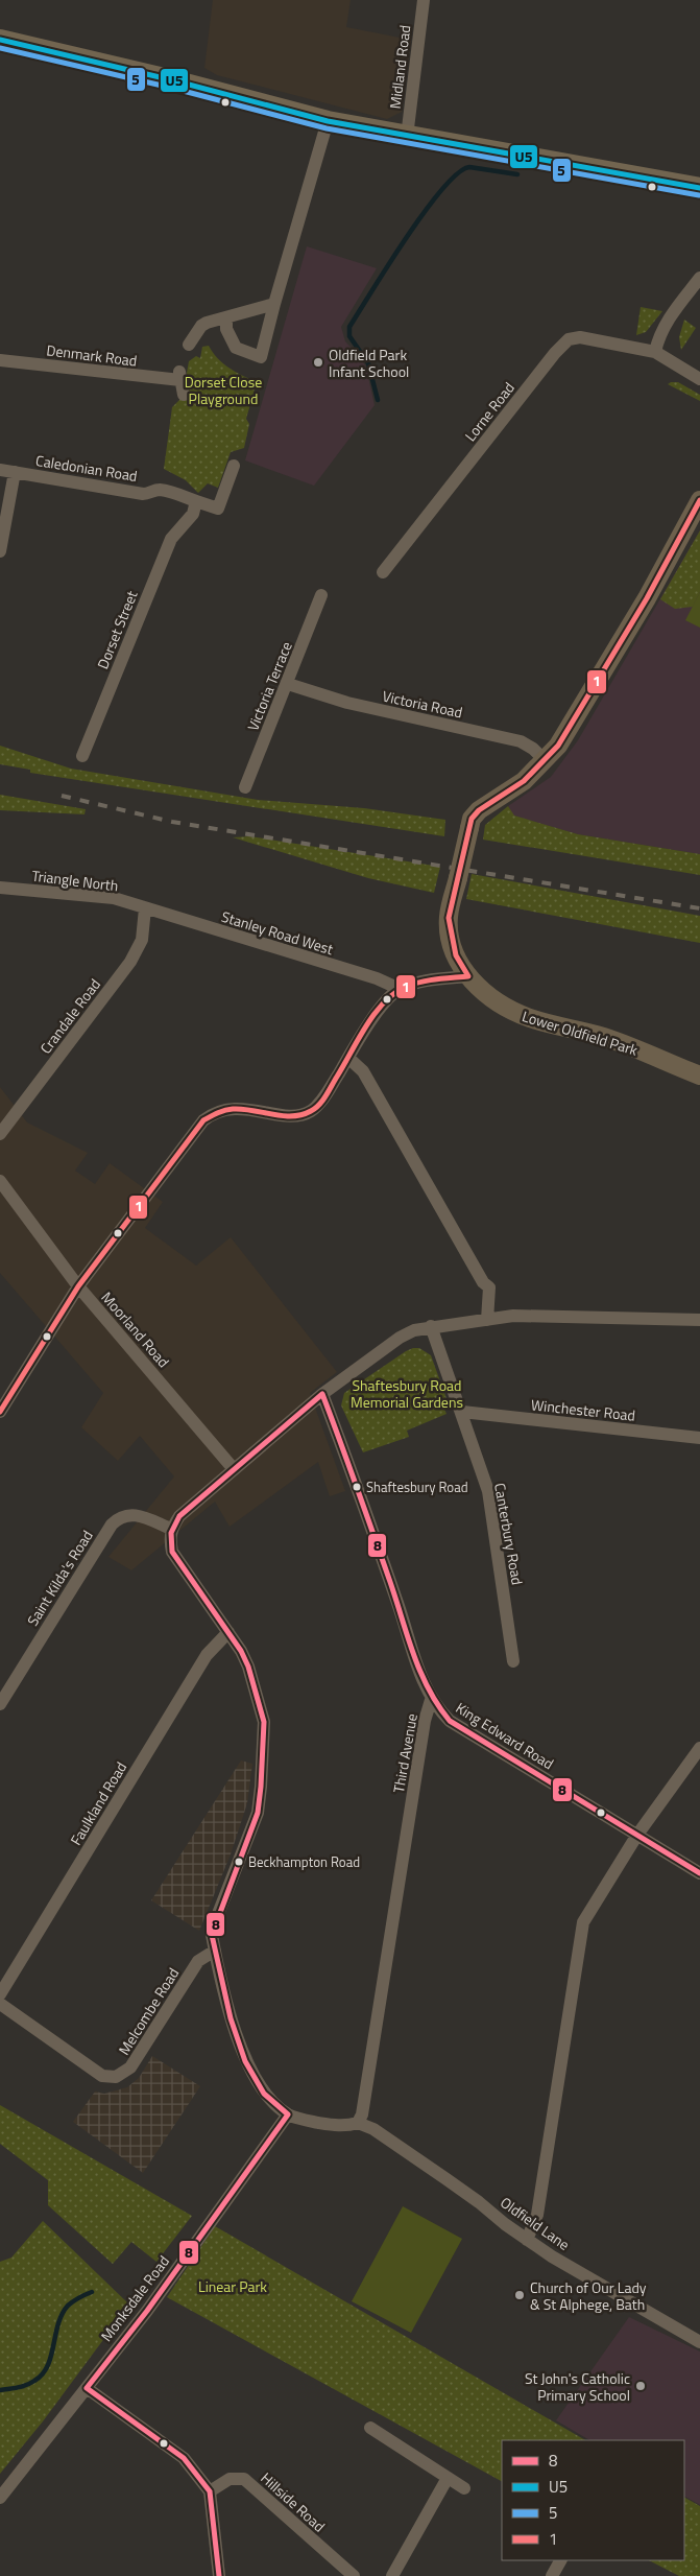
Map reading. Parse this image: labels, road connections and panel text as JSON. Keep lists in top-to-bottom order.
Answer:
{
  "streets": {
    "main road": ["Lower Oldfield Park"],
    "street": [
      "Midland Road",
      "Denmark Road",
      "Lorne Road",
      "Caledonian Road",
      "Dorset Street",
      "Victoria Terrace",
      "Victoria Road",
      "Triangle North",
      "Stanley Road West",
      "Crandale Road",
      "Moorland Road",
      "Winchester Road",
      "Canterbury Road",
      "Saint Kilda's Road",
      "King Edward Road",
      "Third Avenue",
      "Faulkland Road",
      "Melcombe Road",
      "Oldfield Lane",
      "Monksdale Road",
      "Hillside Road"
    ]
  },
  "crossings": [
    ["Caledonian Road", "Dorset Street"],
    ["Victoria Terrace", "Victoria Road"],
    ["Victoria Road", "Lower Oldfield Park"],
    ["Triangle North", "Stanley Road West"],
    ["Triangle North", "Crandale Road"],
    ["Stanley Road West", "Crandale Road"],
    ["Winchester Road", "Canterbury Road"],
    ["King Edward Road", "Third Avenue"],
    ["Third Avenue", "Oldfield Lane"]
  ],
  "parks": ["Dorset Close Playground", "Shaftesbury Road Memorial Gardens", "Linear Park"],
  "places": [
    "Oldfield Park Infant School",
    "Shaftesbury Road",
    "Beckhampton Road",
    "Church of Our Lady & St Alphege, Bath",
    "St John's Catholic Primary School"
  ],
  "lines": [
    "transit line U5",
    "transit line 5",
    "transit line 1",
    "transit line 8"
  ],
  "legend": [
    "8",
    "U5",
    "5",
    "1"
  ]
}
